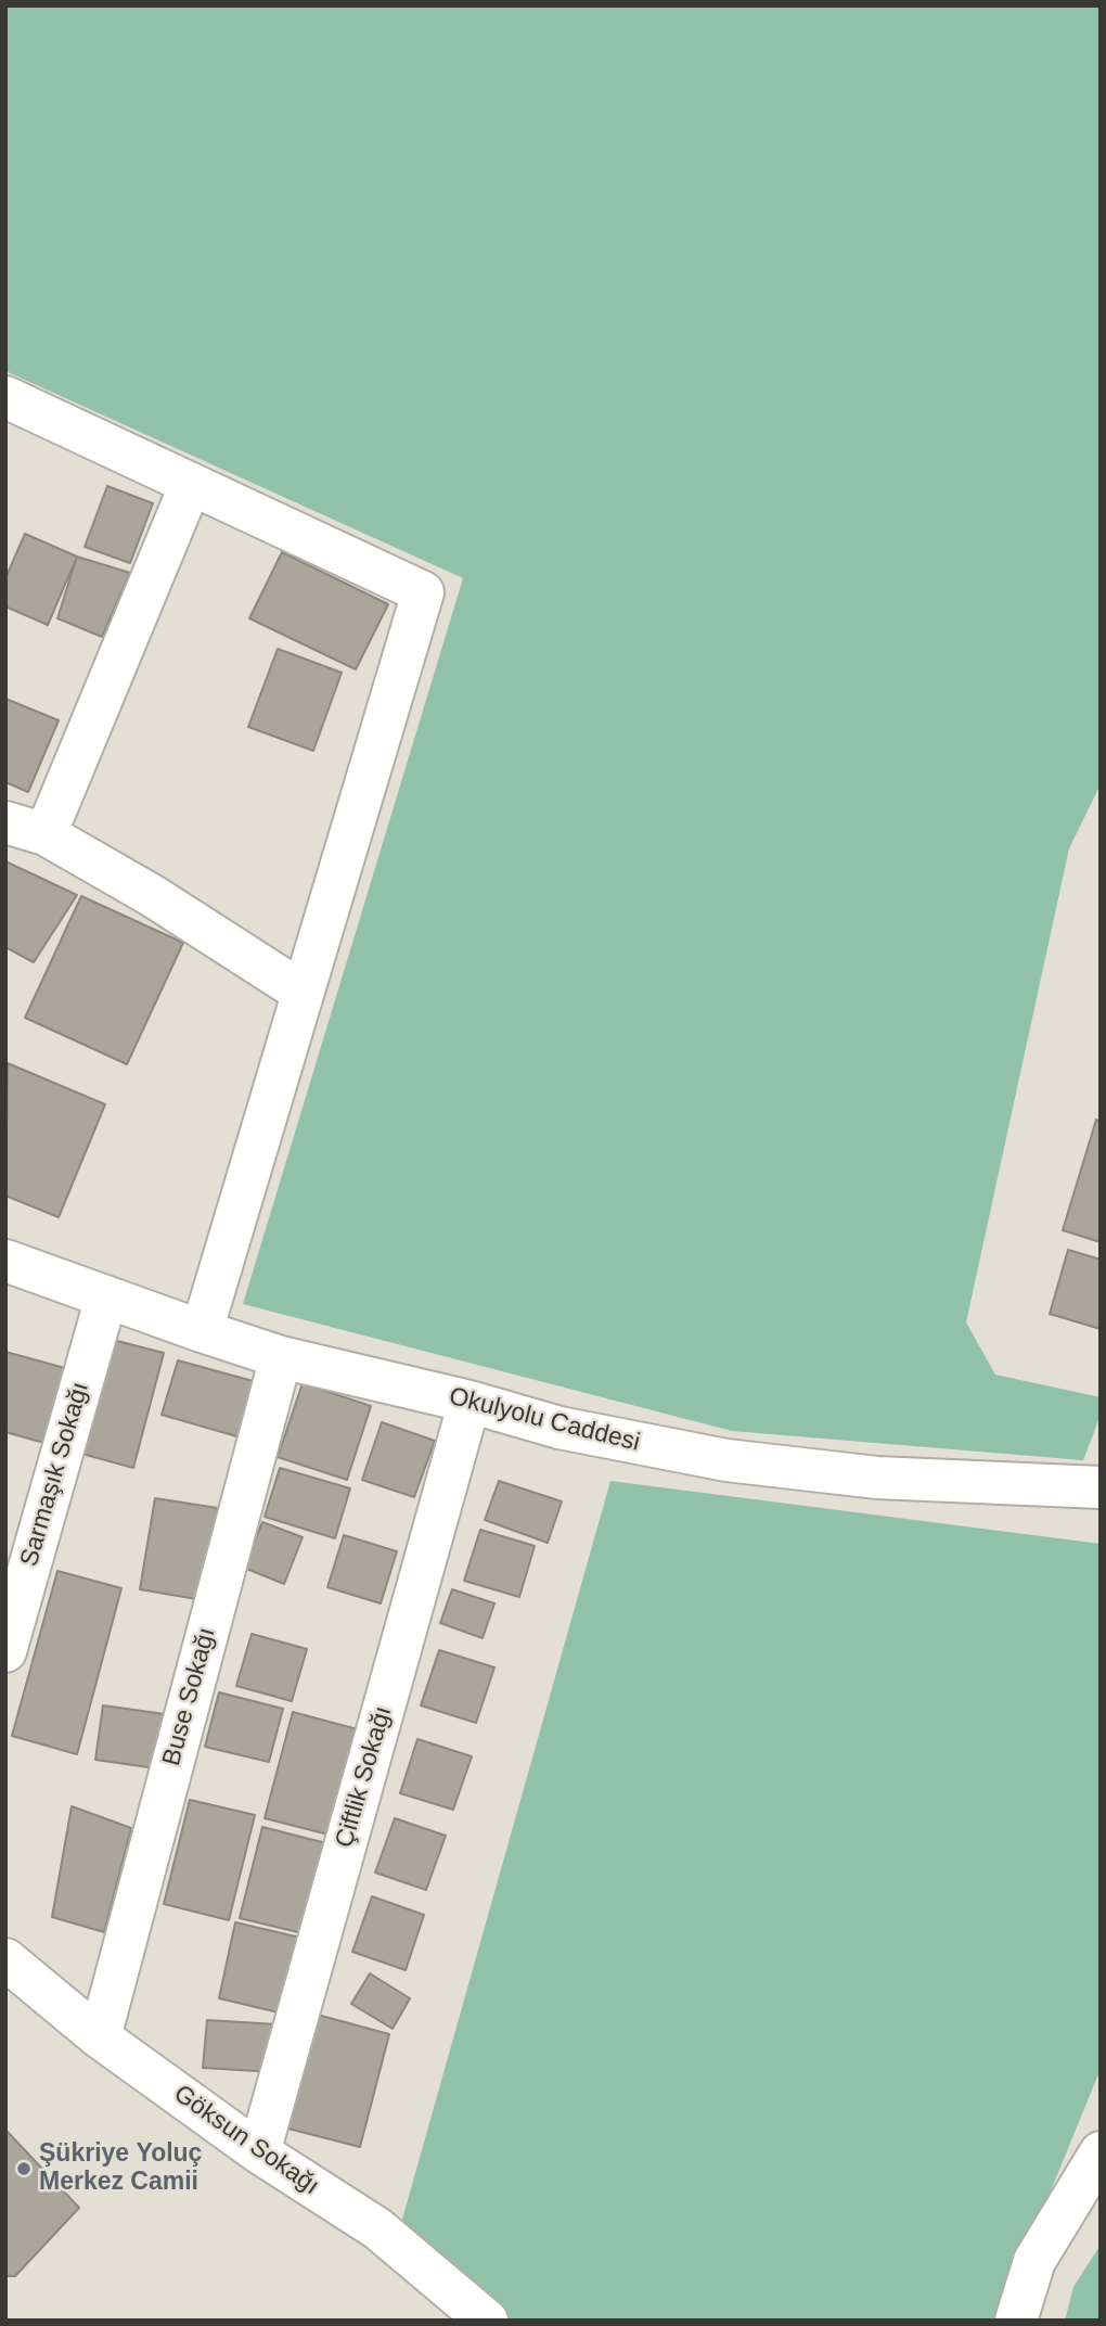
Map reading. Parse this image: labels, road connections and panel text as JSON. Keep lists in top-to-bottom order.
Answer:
{
  "streets": {
    "street": [
      "Okulyolu Caddesi",
      "Sarmaşık Sokağı",
      "Buse Sokağı",
      "Çiftlik Sokağı",
      "Göksun Sokağı"
    ]
  },
  "crossings": [
    ["Okulyolu Caddesi", "Sarmaşık Sokağı"],
    ["Okulyolu Caddesi", "Buse Sokağı"],
    ["Okulyolu Caddesi", "Çiftlik Sokağı"],
    ["Buse Sokağı", "Göksun Sokağı"],
    ["Çiftlik Sokağı", "Göksun Sokağı"]
  ],
  "places": ["Şükriye Yoluç Merkez Camii"]
}
